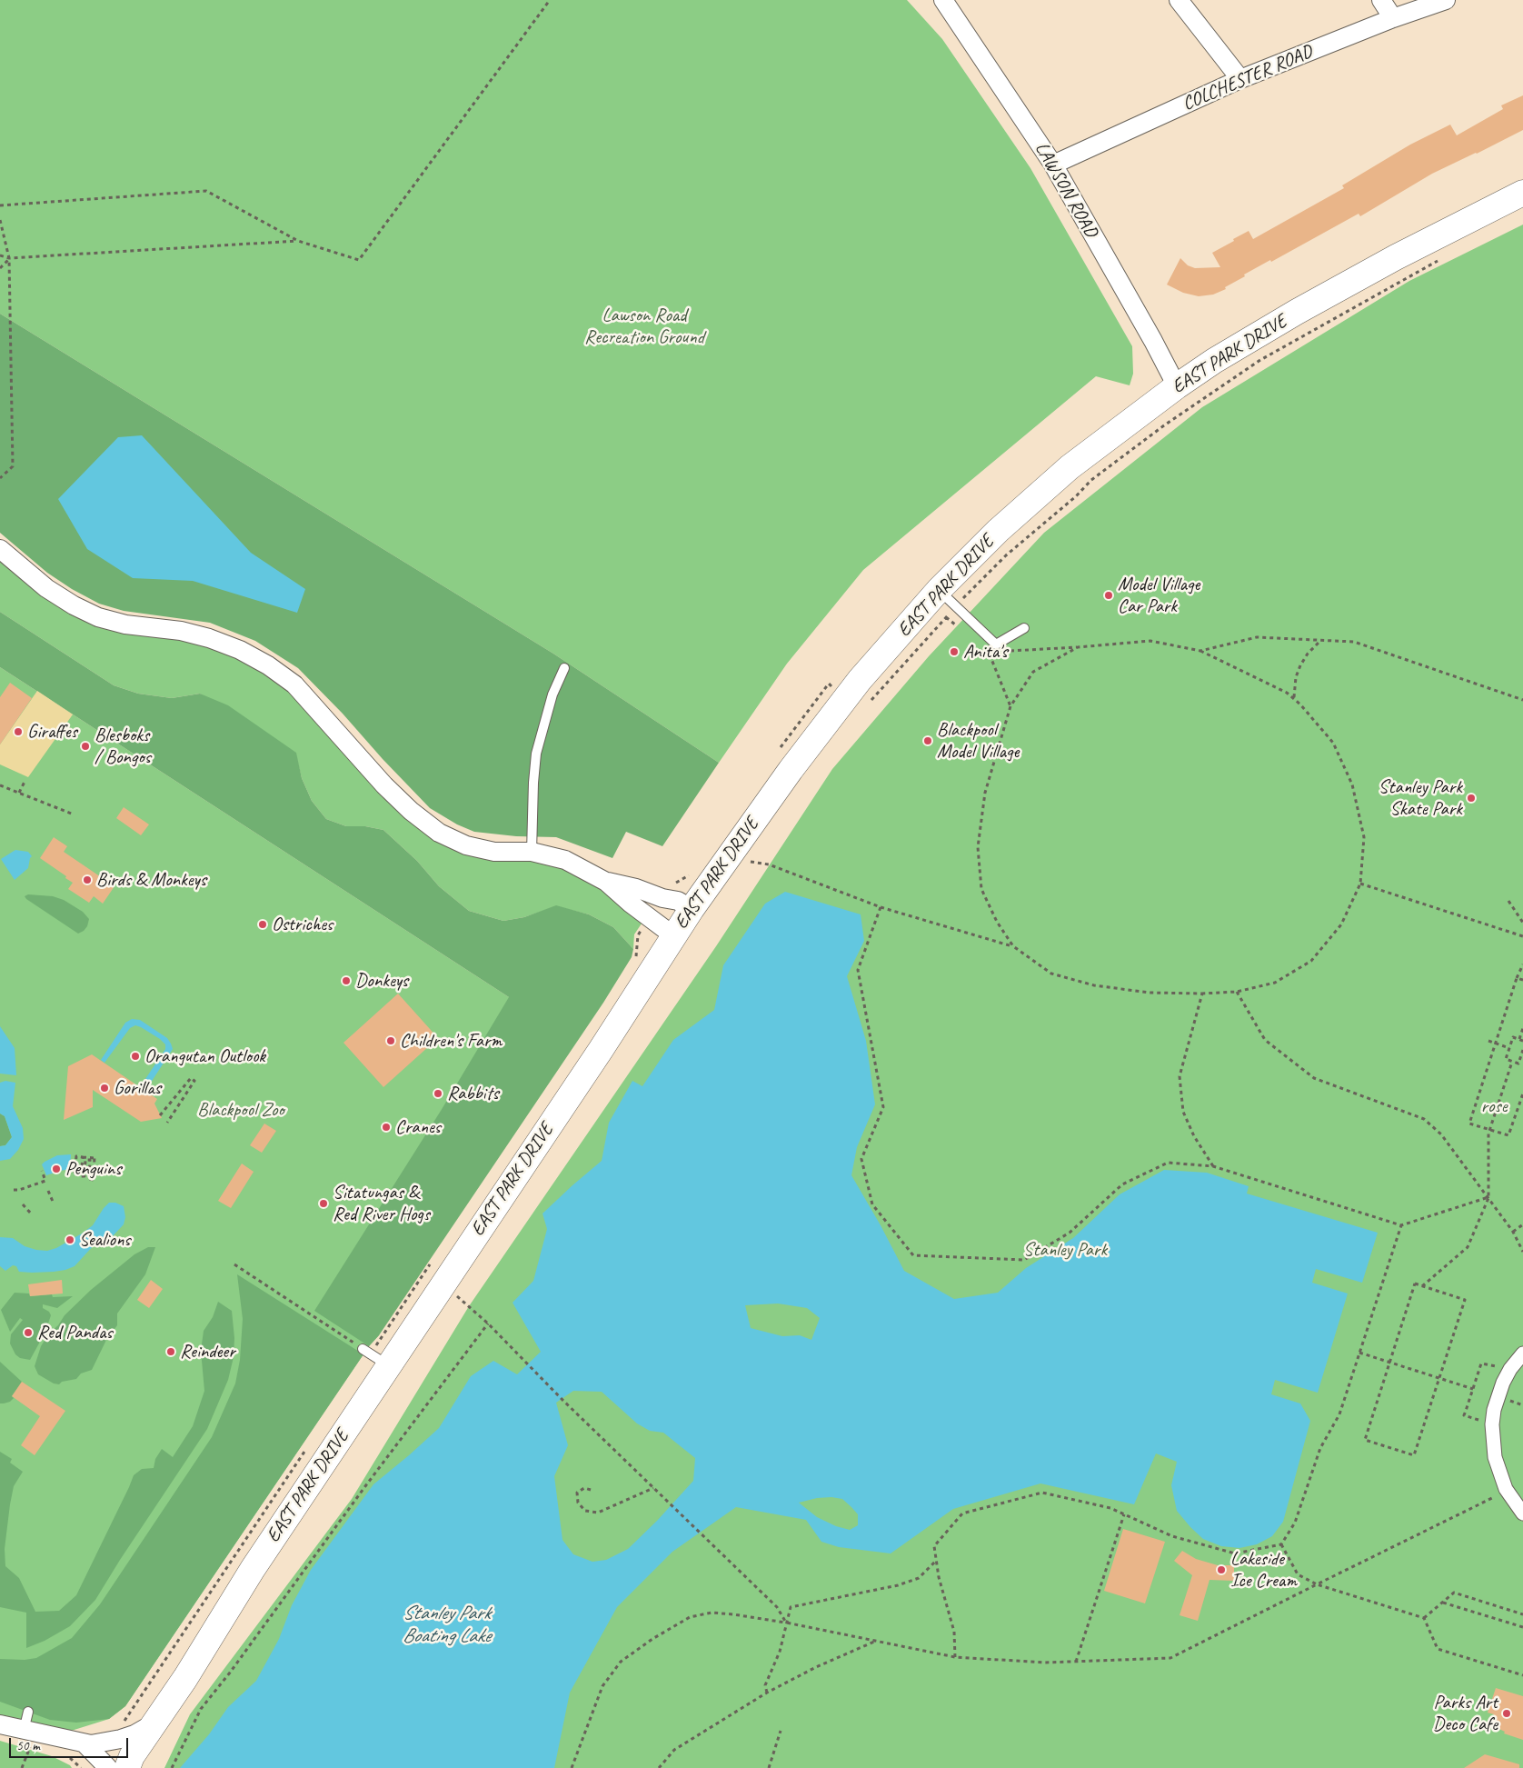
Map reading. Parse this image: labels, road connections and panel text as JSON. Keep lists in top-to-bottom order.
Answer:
{
  "streets": {
    "main road": ["EAST PARK DRIVE"],
    "street": ["COLCHESTER ROAD", "LAWSON ROAD"]
  },
  "crossings": [
    ["COLCHESTER ROAD", "LAWSON ROAD"],
    ["LAWSON ROAD", "EAST PARK DRIVE"]
  ],
  "water": ["Stanley Park Boating Lake"],
  "parks": [
    "Lawson Road Recreation Ground",
    "rose",
    "Blackpool Zoo",
    "Stanley Park"
  ],
  "places": [
    "Model Village Car Park",
    "Anita's",
    "Giraffes",
    "Blackpool Model Village",
    "Blesboks / Bongos",
    "Stanley Park Skate Park",
    "Birds & Monkeys",
    "Ostriches",
    "Donkeys",
    "Children's Farm",
    "Orangutan Outlook",
    "Gorillas",
    "Rabbits",
    "Cranes",
    "Penguins",
    "Sitatungas & Red River Hogs",
    "Sealions",
    "Red Pandas",
    "Reindeer",
    "Lakeside Ice Cream",
    "Parks Art Deco Cafe"
  ],
  "scale_bar": "50 m"
}
